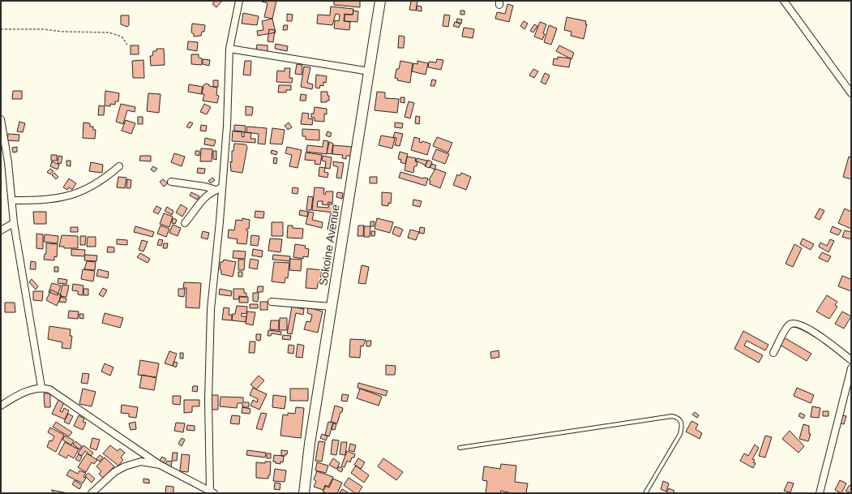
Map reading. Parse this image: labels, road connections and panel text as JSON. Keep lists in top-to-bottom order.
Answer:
{
  "streets": {
    "street": ["Sokoine Avenue"]
  }
}
